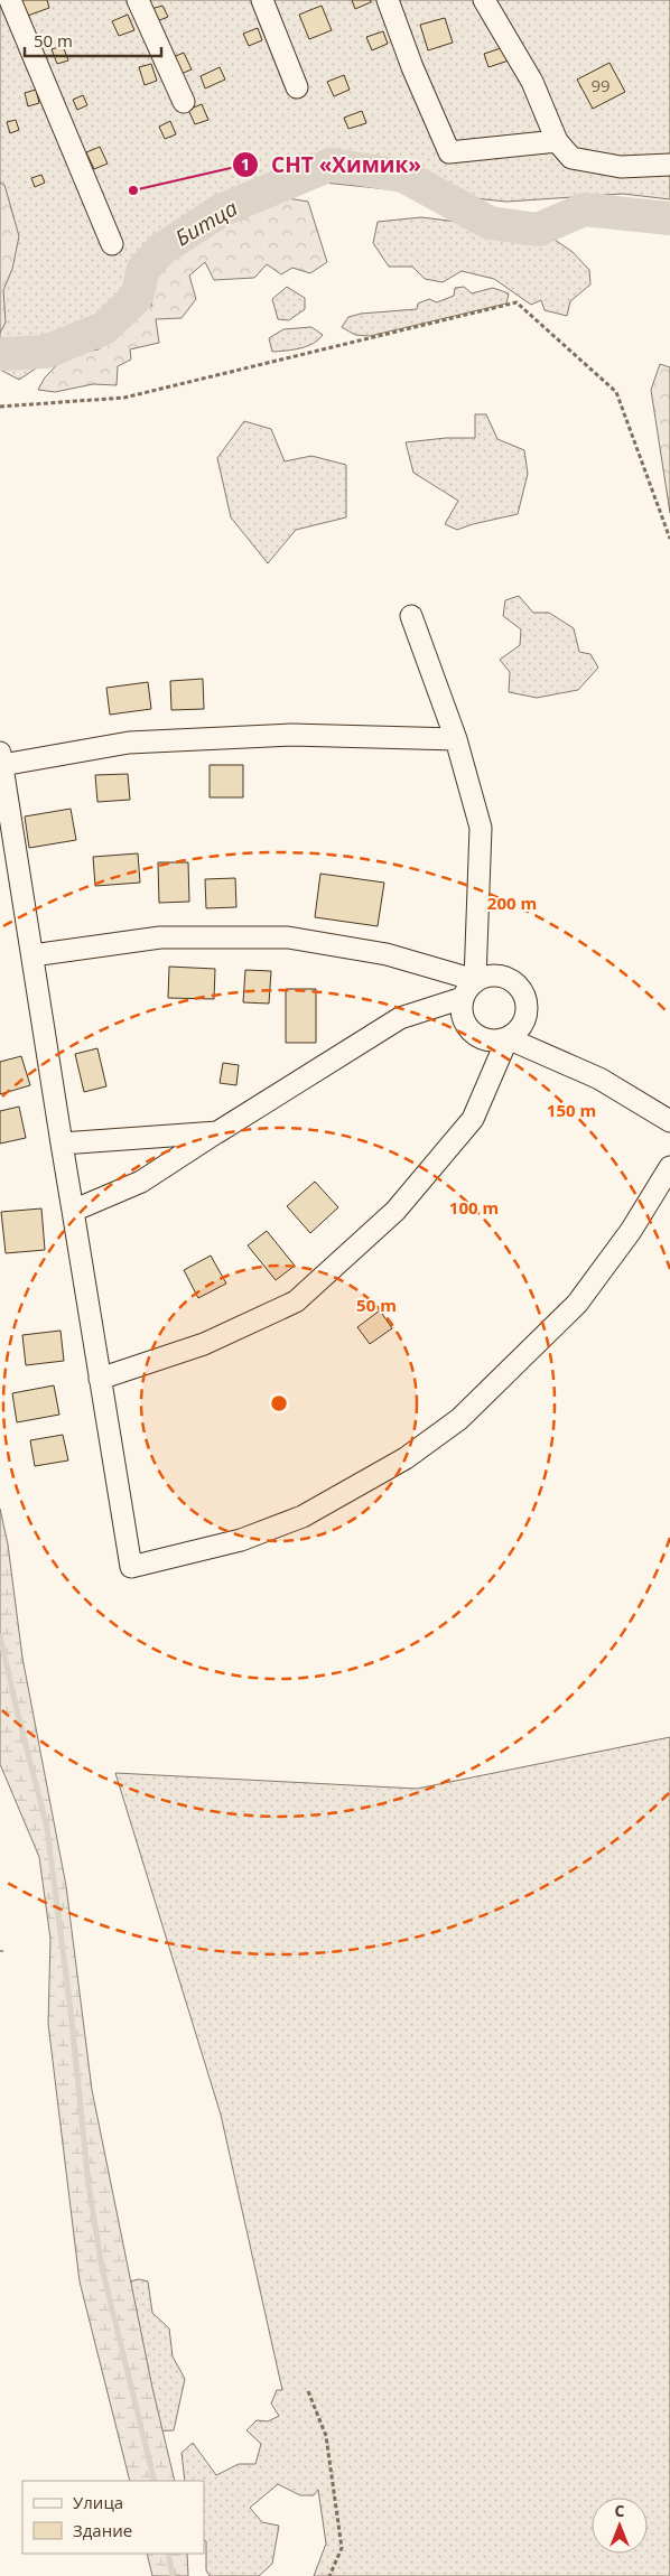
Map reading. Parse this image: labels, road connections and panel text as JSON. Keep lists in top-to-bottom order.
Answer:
{
  "water": ["Битца"],
  "places": ["СНТ «Химик»"],
  "house_numbers": ["99"],
  "legend": ["Улица", "Здание"],
  "scale_bar": "50 m",
  "north": "top",
  "rings": [
    "200 m",
    "150 m",
    "100 m",
    "50 m"
  ]
}
